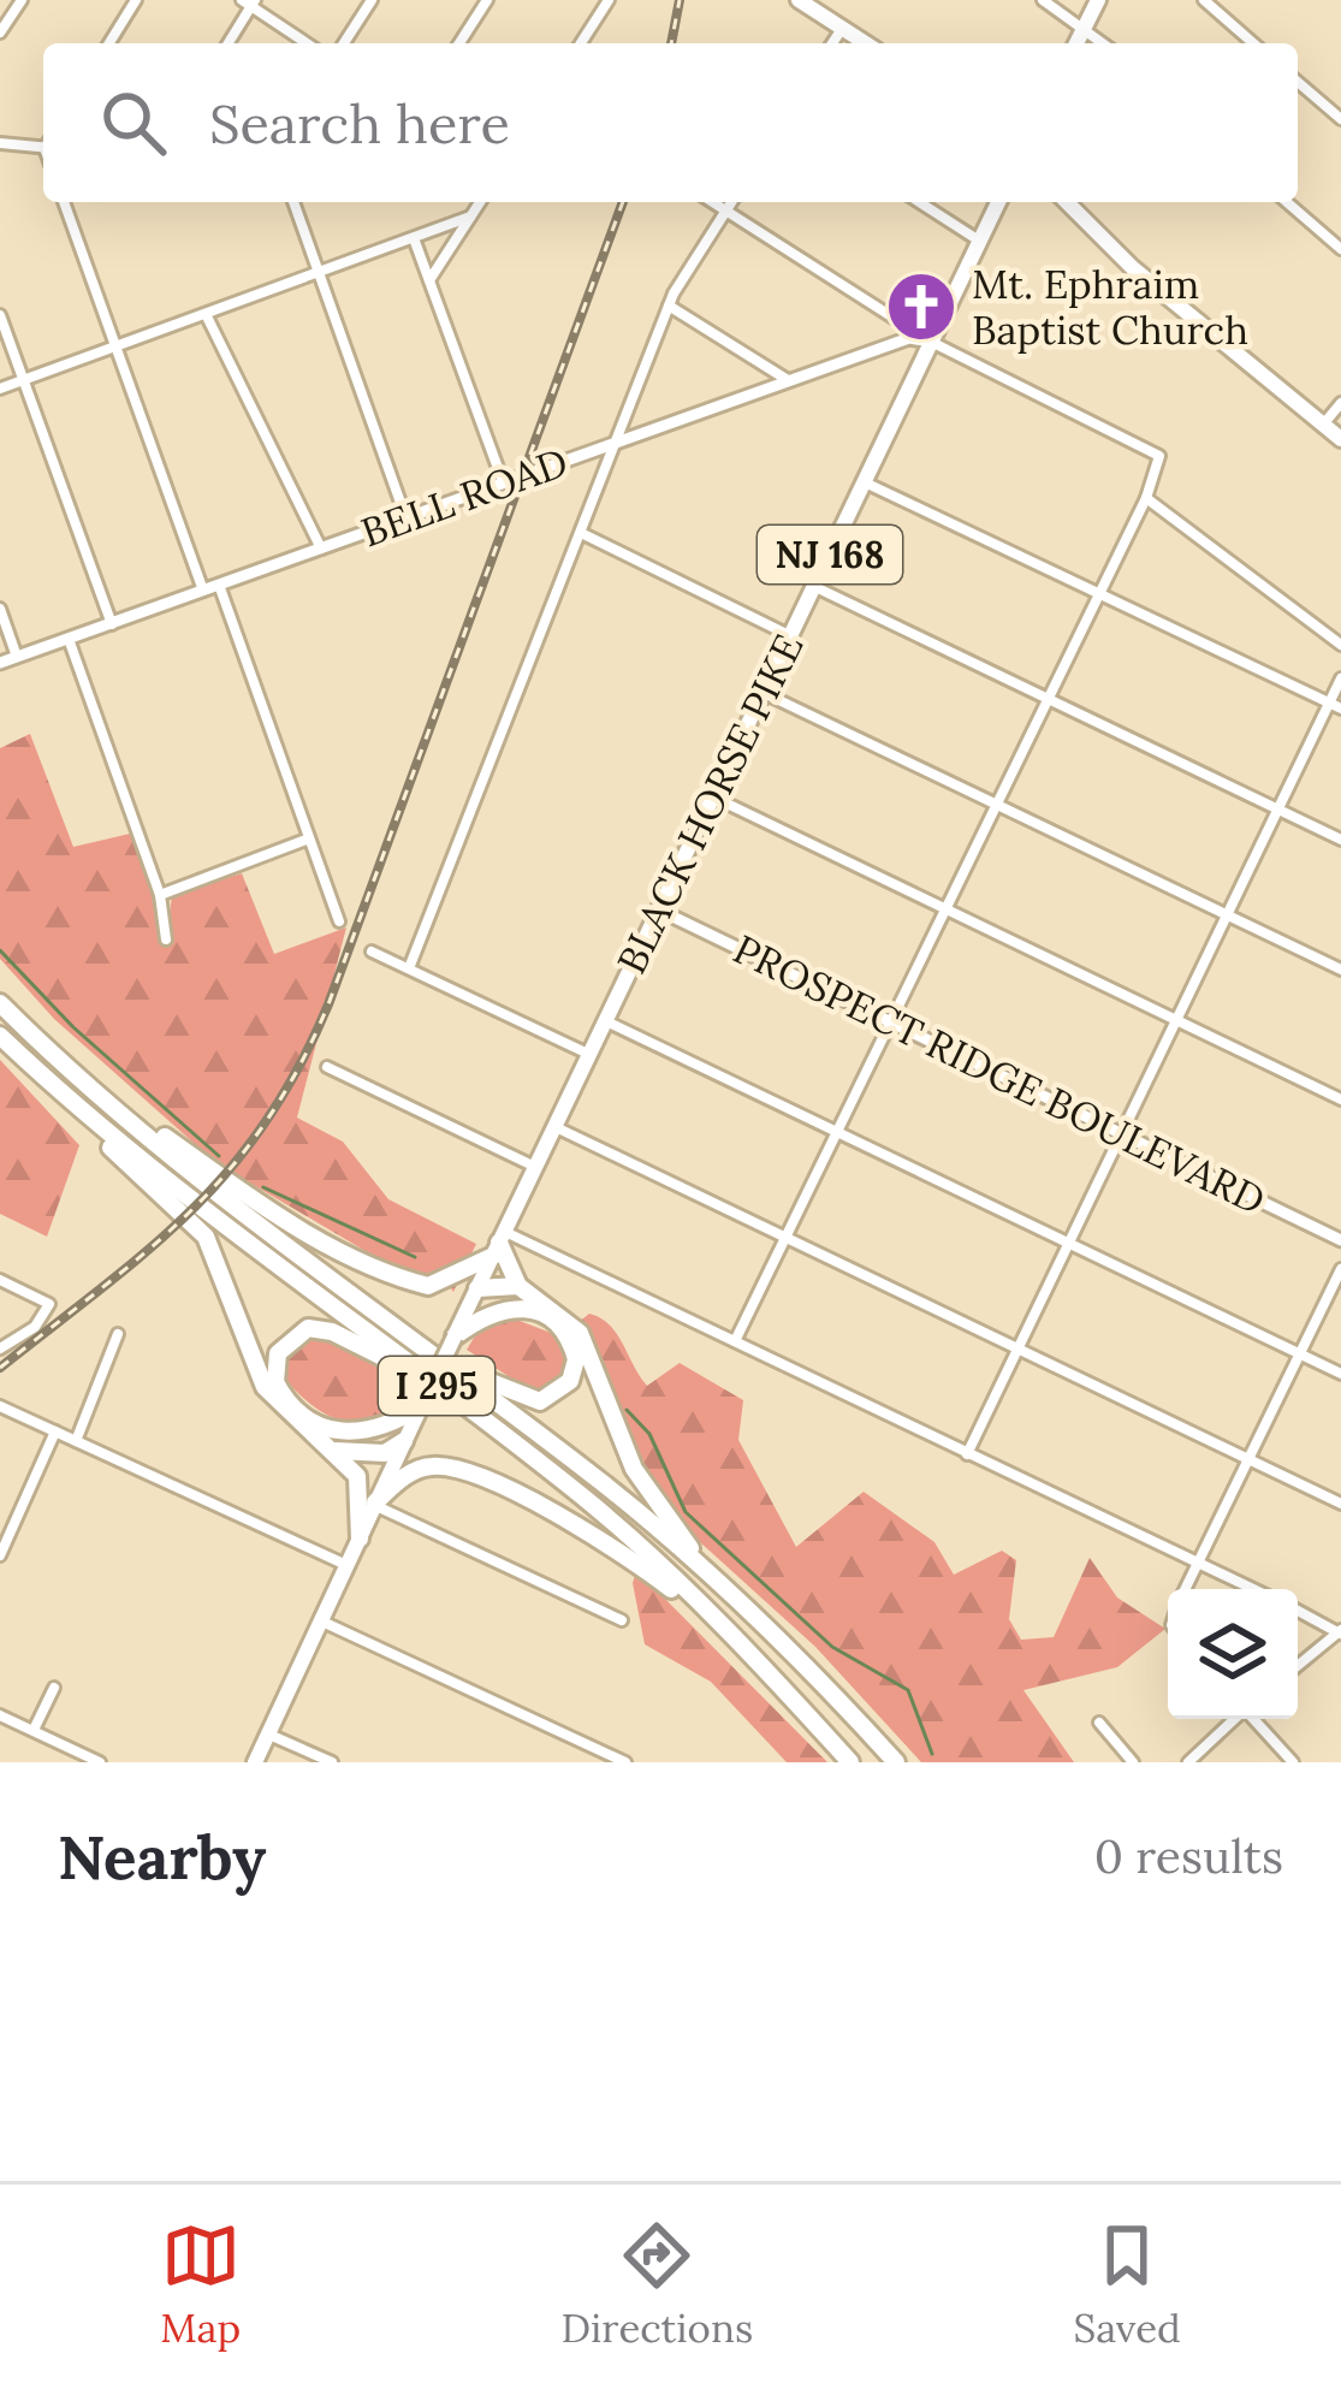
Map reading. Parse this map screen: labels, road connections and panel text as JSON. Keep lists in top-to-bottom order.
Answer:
{
  "streets": {
    "highway": ["I 295"],
    "main road": ["NJ 168", "BLACK HORSE PIKE"],
    "street": ["BELL ROAD", "PROSPECT RIDGE BOULEVARD"]
  },
  "crossings": [
    ["BELL ROAD", "BLACK HORSE PIKE"],
    ["NJ 168", "BLACK HORSE PIKE"],
    ["BLACK HORSE PIKE", "PROSPECT RIDGE BOULEVARD"]
  ],
  "places": {
    "church": ["Mt. Ephraim Baptist Church"]
  },
  "page": {
    "search": "Search here",
    "heading": ["Nearby", "0 results"],
    "nav": ["Map", "Directions", "Saved"]
  }
}
